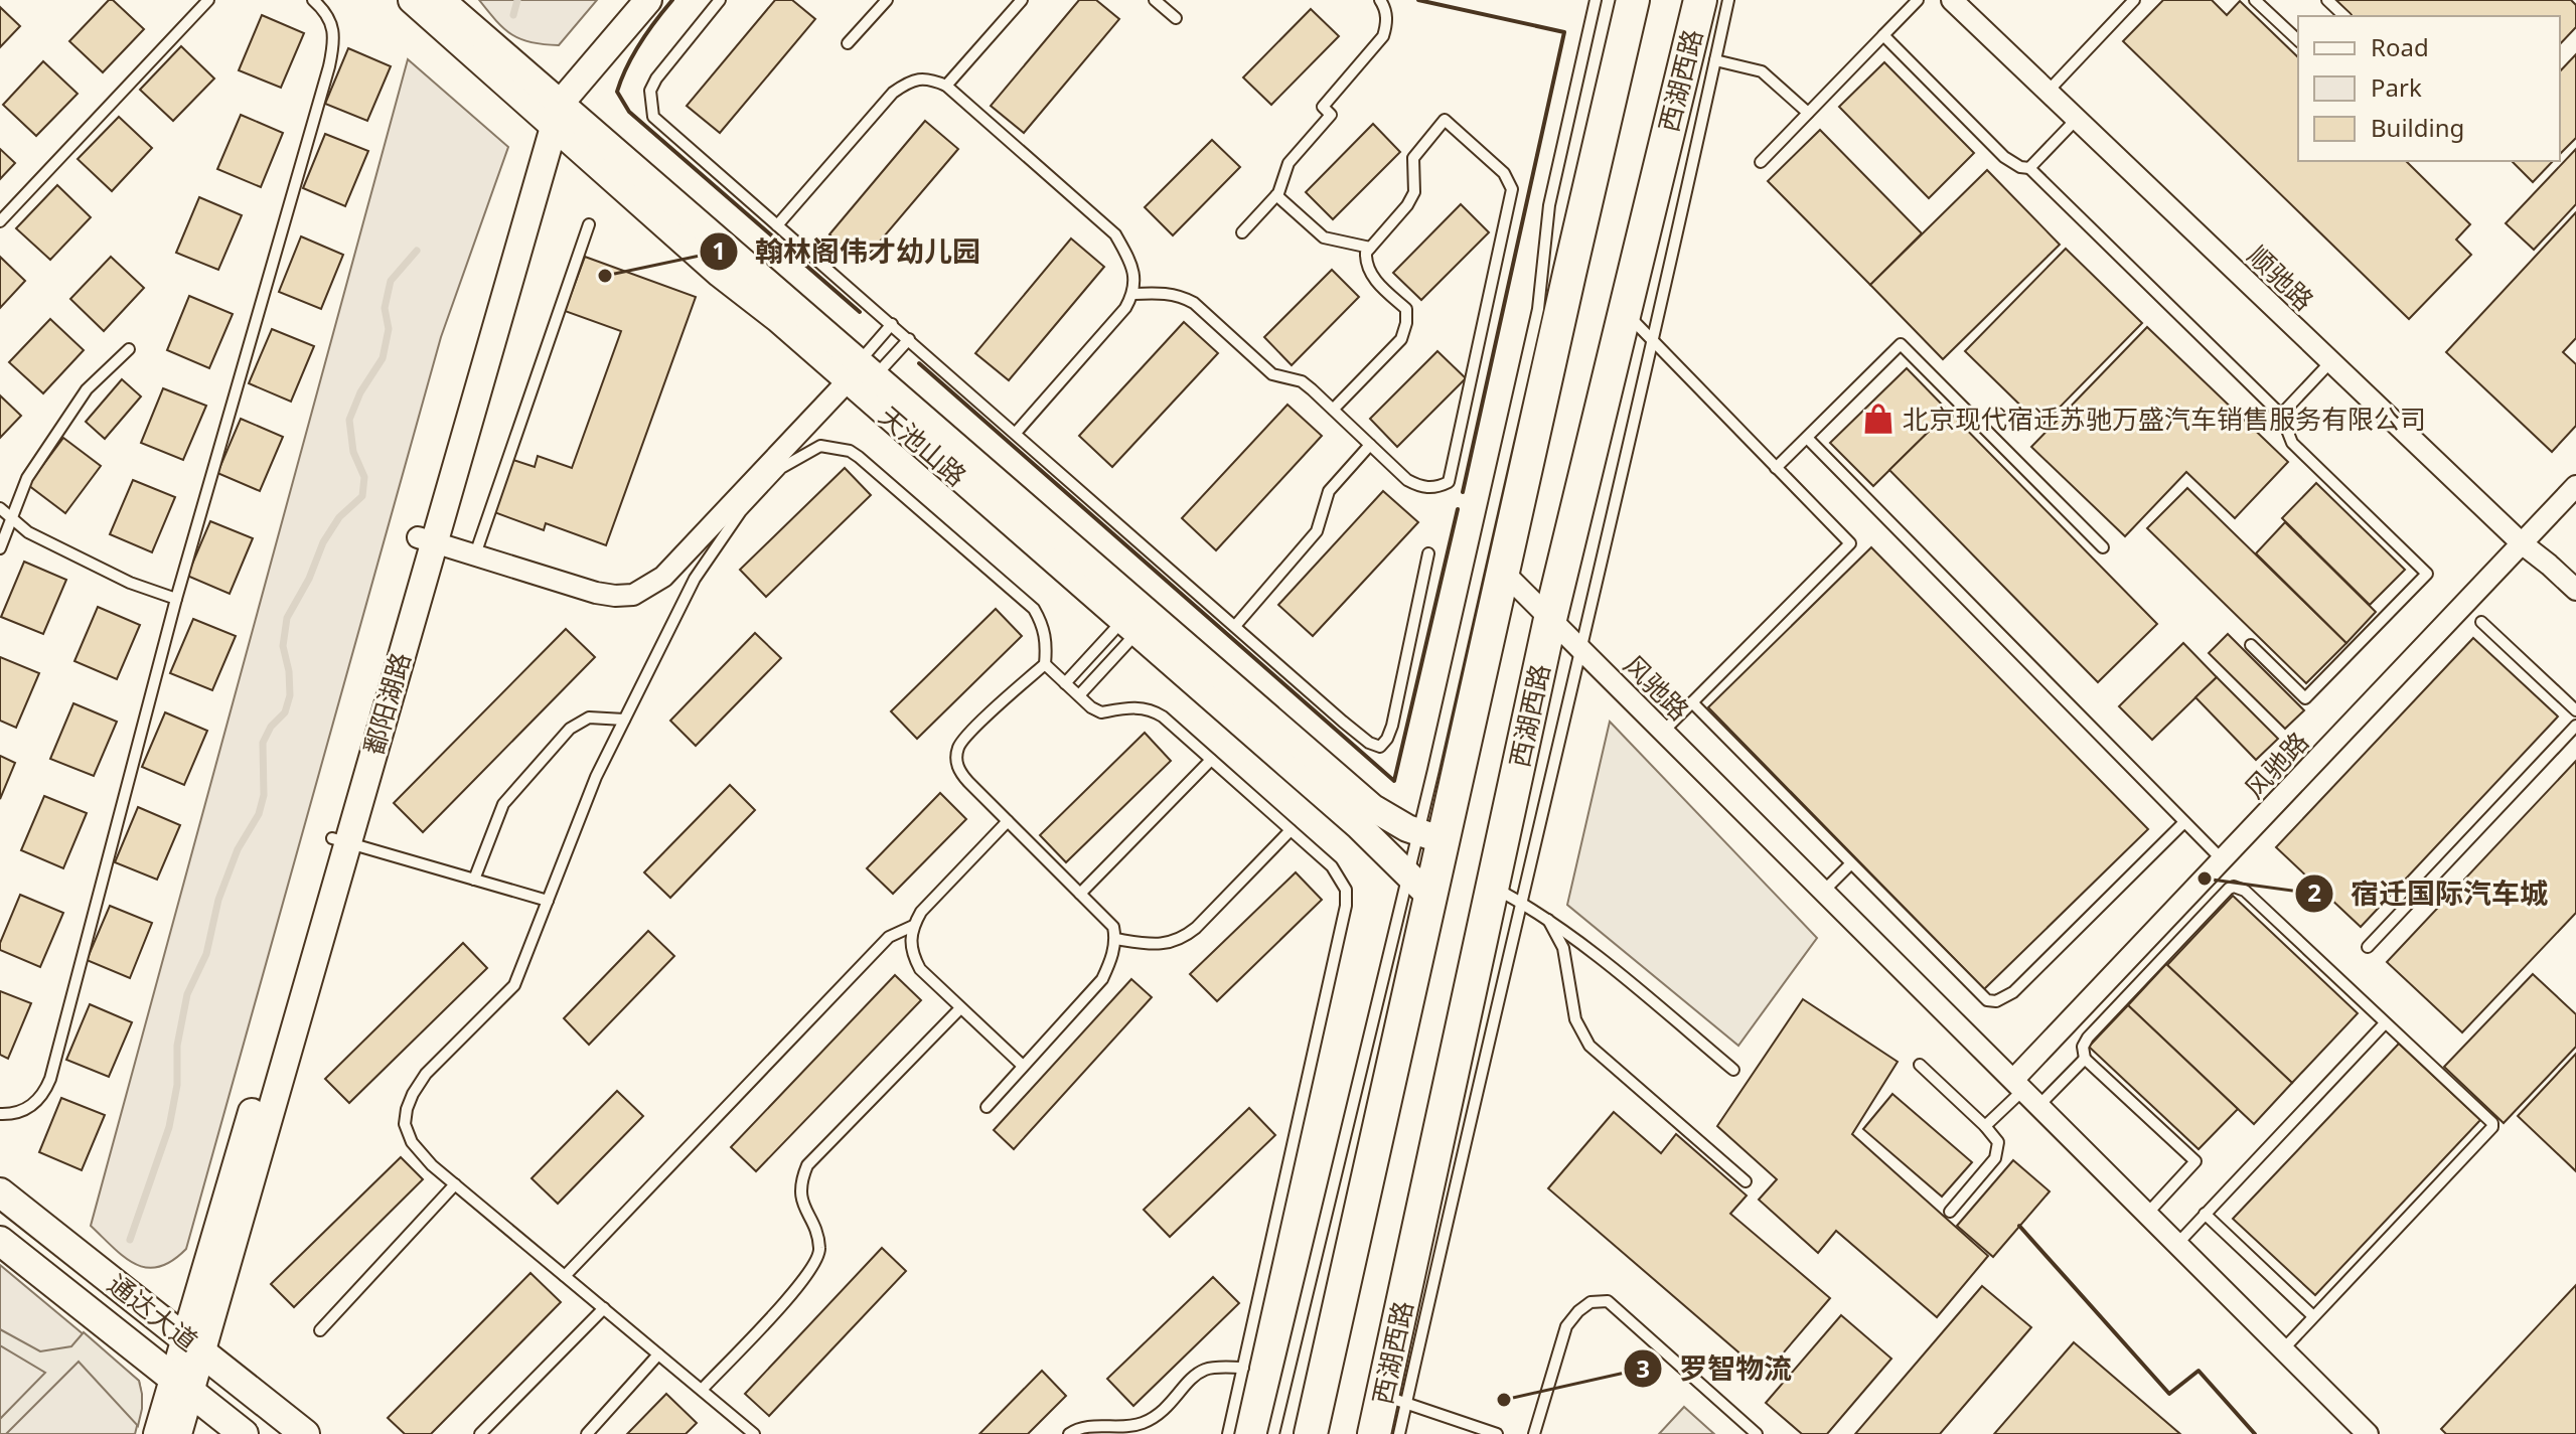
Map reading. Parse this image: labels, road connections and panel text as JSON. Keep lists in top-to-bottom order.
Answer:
{
  "streets": {
    "main road": ["西湖西路", "通达大道"],
    "street": [
      "顺驰路",
      "天池山路",
      "风驰路",
      "鄱阳湖路"
    ]
  },
  "crossings": [
    ["西湖西路", "风驰路"],
    ["顺驰路", "风驰路"],
    ["天池山路", "鄱阳湖路"],
    ["鄱阳湖路", "通达大道"]
  ],
  "places": {
    "other": ["翰林阁伟才幼儿园", "宿迁国际汽车城", "罗智物流"],
    "shop": ["北京现代宿迁苏驰万盛汽车销售服务有限公司"]
  },
  "legend": ["Road", "Park", "Building"]
}
